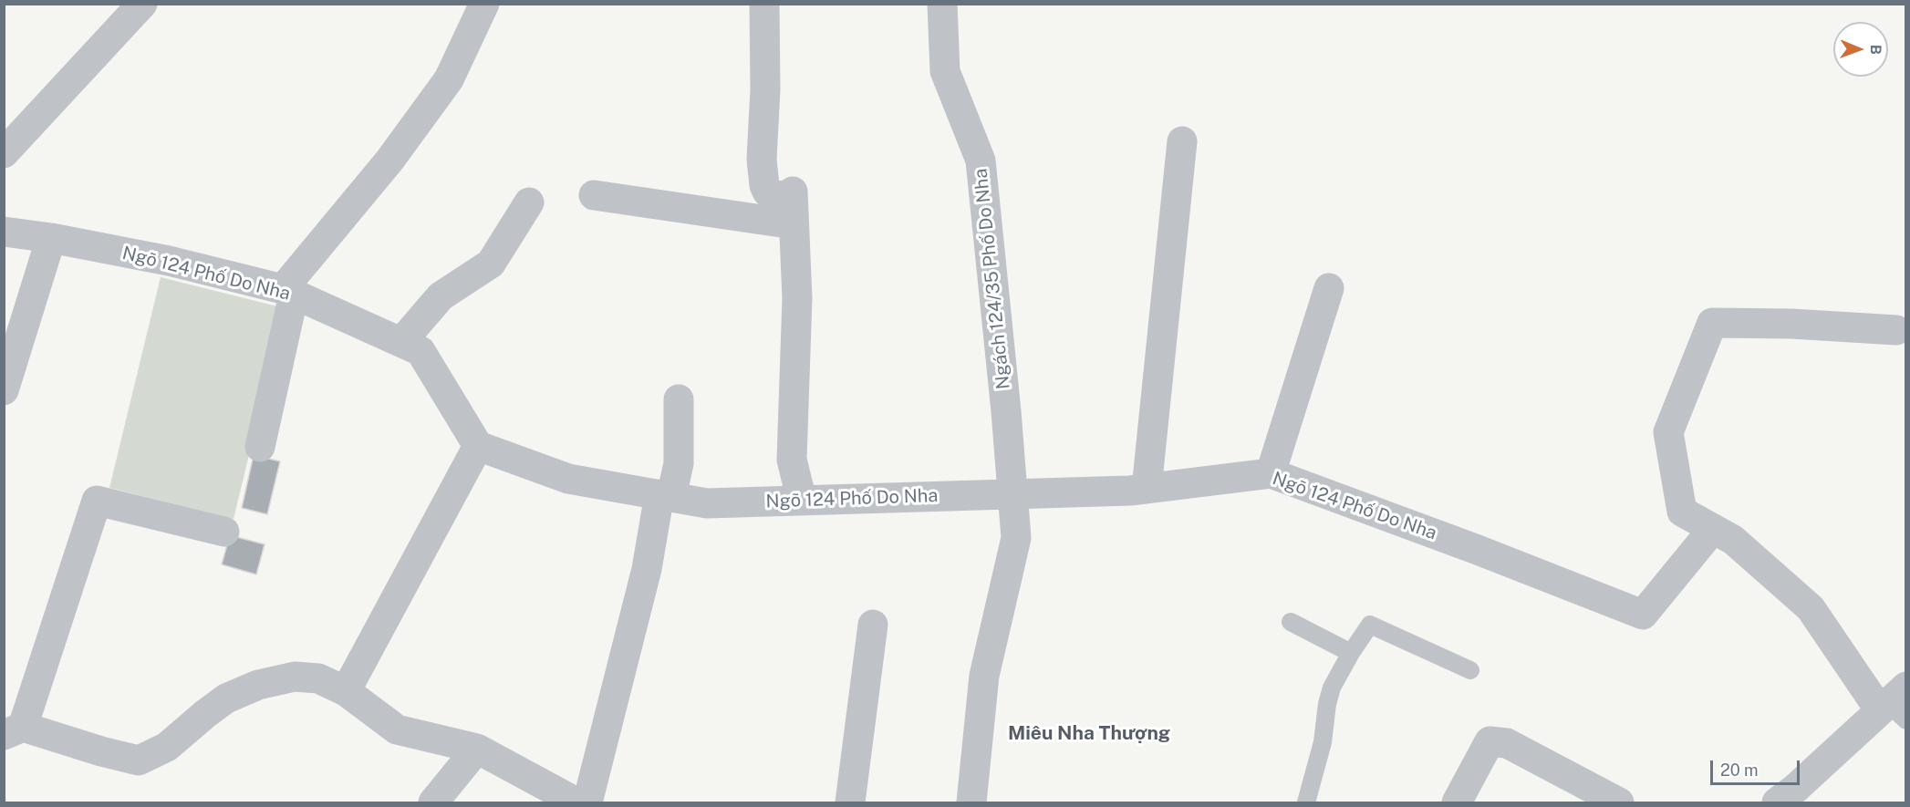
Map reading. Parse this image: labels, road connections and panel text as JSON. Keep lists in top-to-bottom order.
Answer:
{
  "streets": {
    "street": ["Ngõ 124 Phố Do Nha", "Ngách 124/35 Phố Do Nha"]
  },
  "crossings": [
    ["Ngõ 124 Phố Do Nha", "Ngách 124/35 Phố Do Nha"]
  ],
  "districts": ["Miêu Nha Thượng"],
  "scale_bar": "20 m",
  "north": "right"
}
